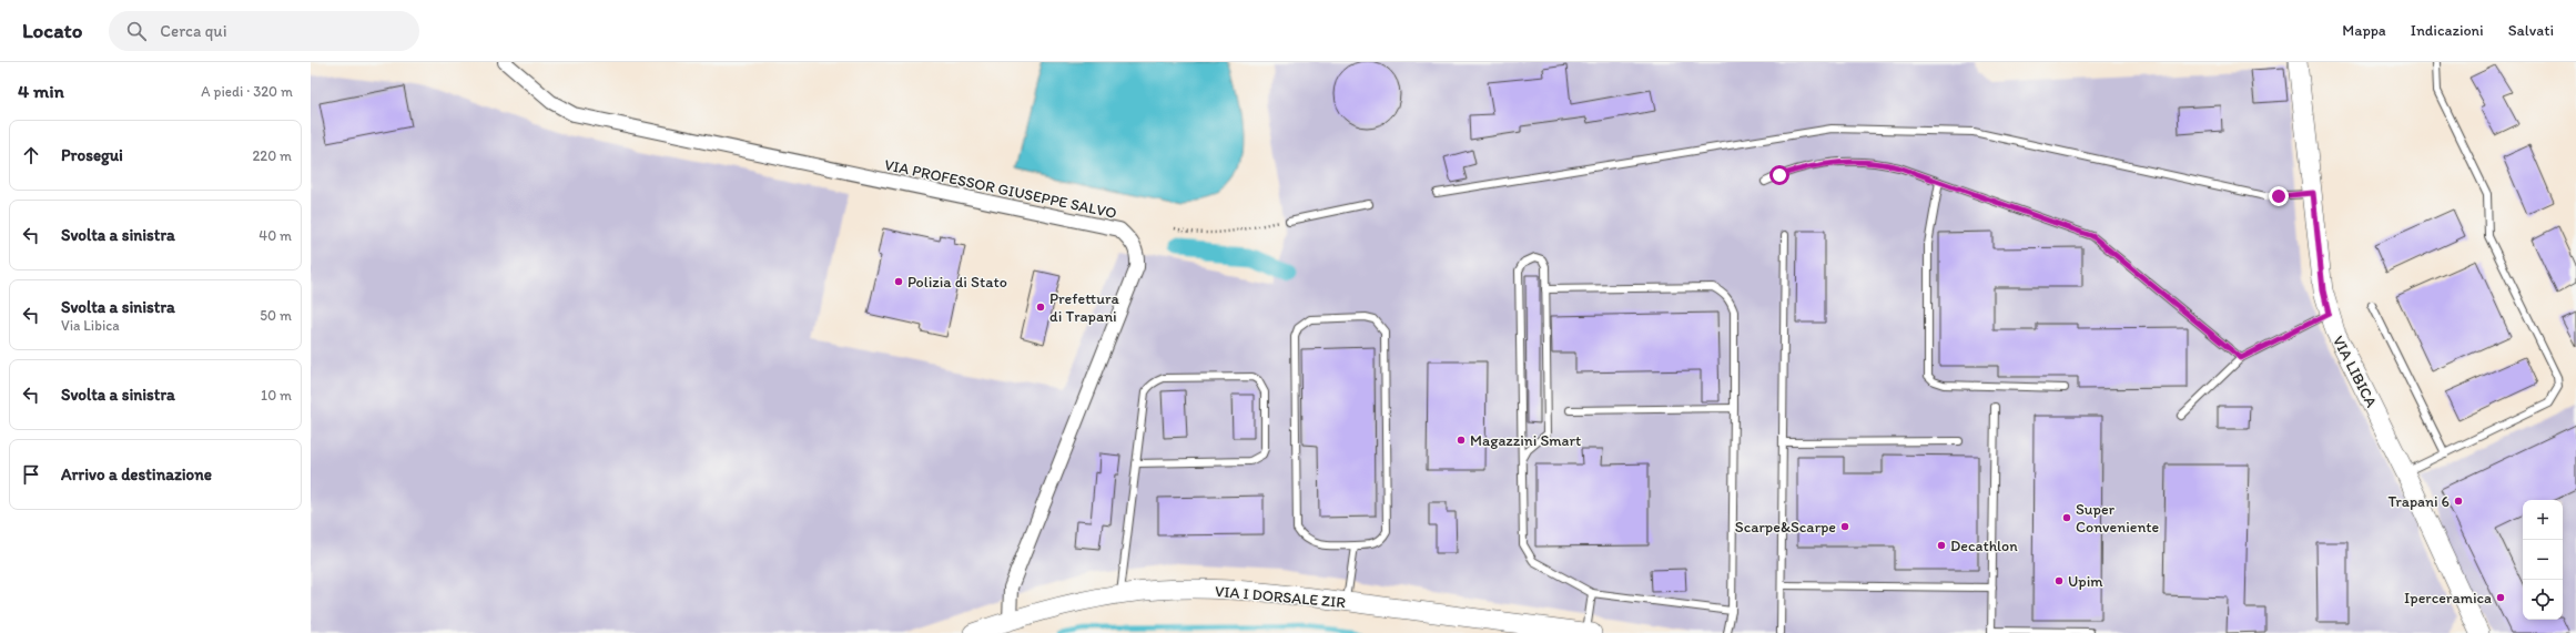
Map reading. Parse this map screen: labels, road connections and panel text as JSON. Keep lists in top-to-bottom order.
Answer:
{
  "streets": {
    "main road": ["VIA LIBICA", "VIA I DORSALE ZIR"],
    "street": ["VIA PROFESSOR GIUSEPPE SALVO"]
  },
  "crossings": [
    ["VIA PROFESSOR GIUSEPPE SALVO", "VIA I DORSALE ZIR"]
  ],
  "places": [
    "Polizia di Stato",
    "Prefettura di Trapani",
    "Magazzini Smart",
    "Trapani 6",
    "Super Conveniente",
    "Scarpe&Scarpe",
    "Decathlon",
    "Upim",
    "Iperceramica"
  ],
  "page": {
    "header": "Locato",
    "search": "Cerca qui",
    "nav": ["Mappa", "Indicazioni", "Salvati"],
    "heading": ["4 min", "A piedi · 320 m"],
    "list": [
      ["Prosegui", "220 m"],
      ["Svolta a sinistra", "40 m"],
      ["Svolta a sinistra", "Via Libica", "50 m"],
      ["Svolta a sinistra", "10 m"],
      "Arrivo a destinazione"
    ],
    "map_buttons": ["+", "−"]
  }
}
